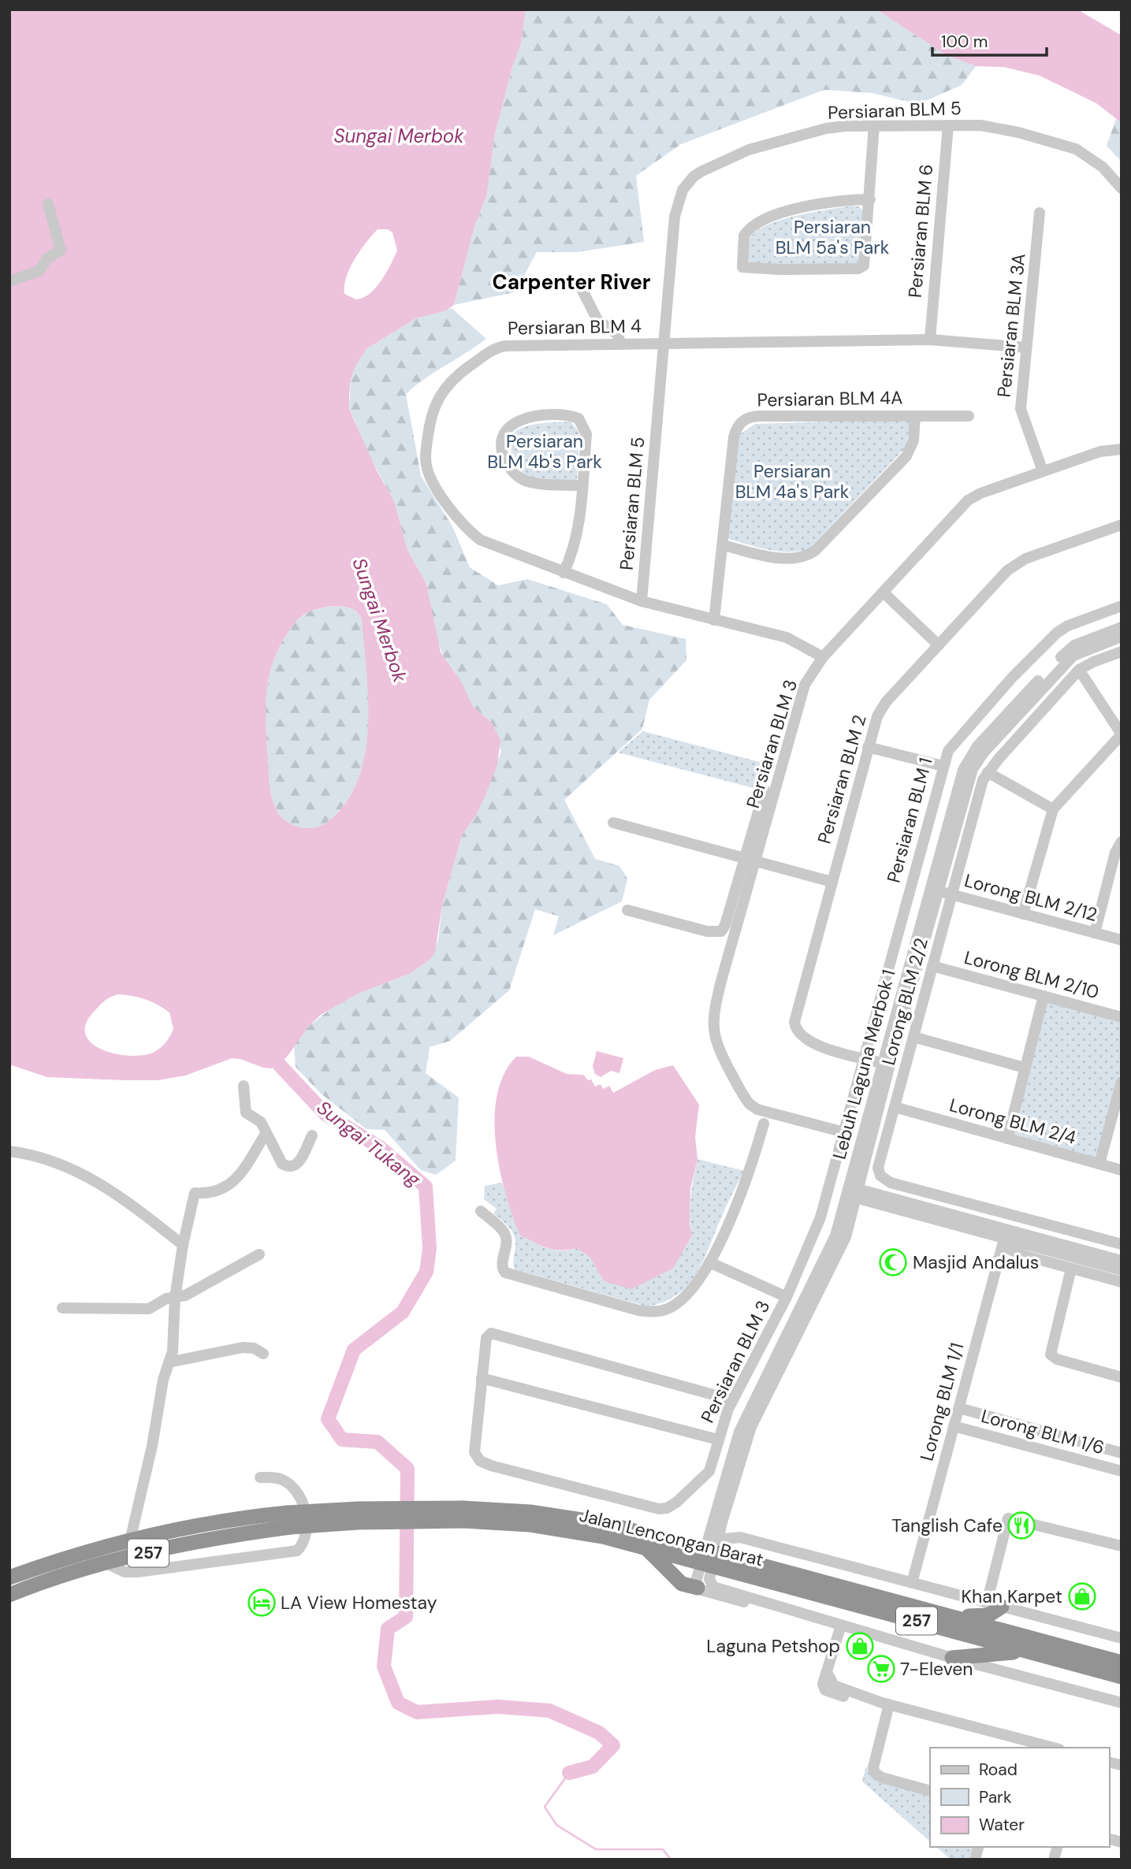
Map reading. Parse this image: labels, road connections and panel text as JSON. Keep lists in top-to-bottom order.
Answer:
{
  "streets": {
    "highway": ["Jalan Lencongan Barat", "257"],
    "street": [
      "Persiaran BLM 5",
      "Persiaran BLM 6",
      "Persiaran BLM 3A",
      "Persiaran BLM 4",
      "Persiaran BLM 4A",
      "Persiaran BLM 3",
      "Persiaran BLM 2",
      "Persiaran BLM 1",
      "Lorong BLM 2/12",
      "Lorong BLM 2/10",
      "Lorong BLM 2/2",
      "Lebuh Laguna Merbok 1",
      "Lorong BLM 2/4",
      "Lorong BLM 1/1",
      "Lorong BLM 1/6"
    ]
  },
  "crossings": [
    ["Persiaran BLM 5", "Persiaran BLM 6"],
    ["Persiaran BLM 5", "Persiaran BLM 4"],
    ["Persiaran BLM 6", "Persiaran BLM 4"],
    ["Persiaran BLM 3A", "Persiaran BLM 4"],
    ["Persiaran BLM 3A", "Persiaran BLM 3"],
    ["Persiaran BLM 4", "Persiaran BLM 4A"],
    ["Persiaran BLM 4", "Persiaran BLM 3"],
    ["Persiaran BLM 3", "Persiaran BLM 2"],
    ["Persiaran BLM 3", "Persiaran BLM 1"],
    ["Persiaran BLM 2", "Persiaran BLM 1"],
    ["Persiaran BLM 2", "Lebuh Laguna Merbok 1"],
    ["Lorong BLM 2/12", "Lorong BLM 2/2"],
    ["Lorong BLM 2/12", "Lebuh Laguna Merbok 1"],
    ["Lorong BLM 2/10", "Lorong BLM 2/2"],
    ["Lorong BLM 2/2", "Lorong BLM 2/4"],
    ["Lebuh Laguna Merbok 1", "Jalan Lencongan Barat"],
    ["Lorong BLM 1/1", "Lorong BLM 1/6"]
  ],
  "districts": ["Carpenter River"],
  "water": ["Sungai Merbok", "Sungai Tukang"],
  "parks": ["Persiaran BLM 5a's Park", "Persiaran BLM 4b's Park", "Persiaran BLM 4a's Park"],
  "places": {
    "mosque": ["Masjid Andalus"],
    "restaurant": ["Tanglish Cafe"],
    "shop": ["Khan Karpet", "Laguna Petshop"],
    "hotel": ["LA View Homestay"],
    "supermarket": ["7-Eleven"]
  },
  "legend": ["Road", "Park", "Water"],
  "scale_bar": "100 m"
}
